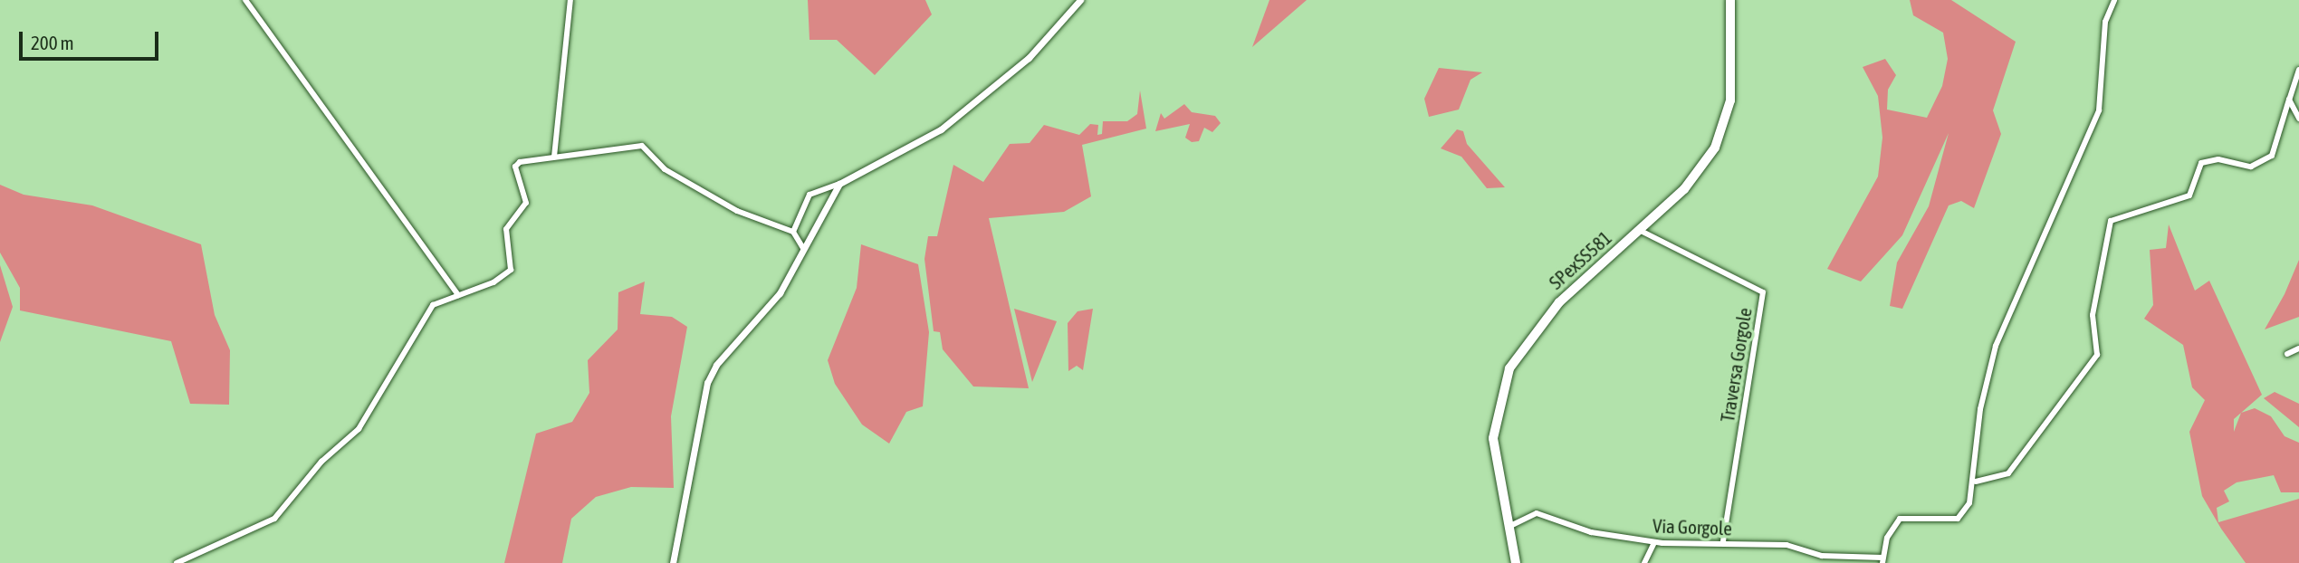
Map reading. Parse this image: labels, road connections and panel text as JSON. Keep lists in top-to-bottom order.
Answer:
{
  "streets": {
    "main road": ["SPexSS581"],
    "street": ["Traversa Gorgole", "Via Gorgole"]
  },
  "crossings": [
    ["SPexSS581", "Traversa Gorgole"],
    ["SPexSS581", "Via Gorgole"],
    ["Traversa Gorgole", "Via Gorgole"]
  ],
  "scale_bar": "200 m"
}
